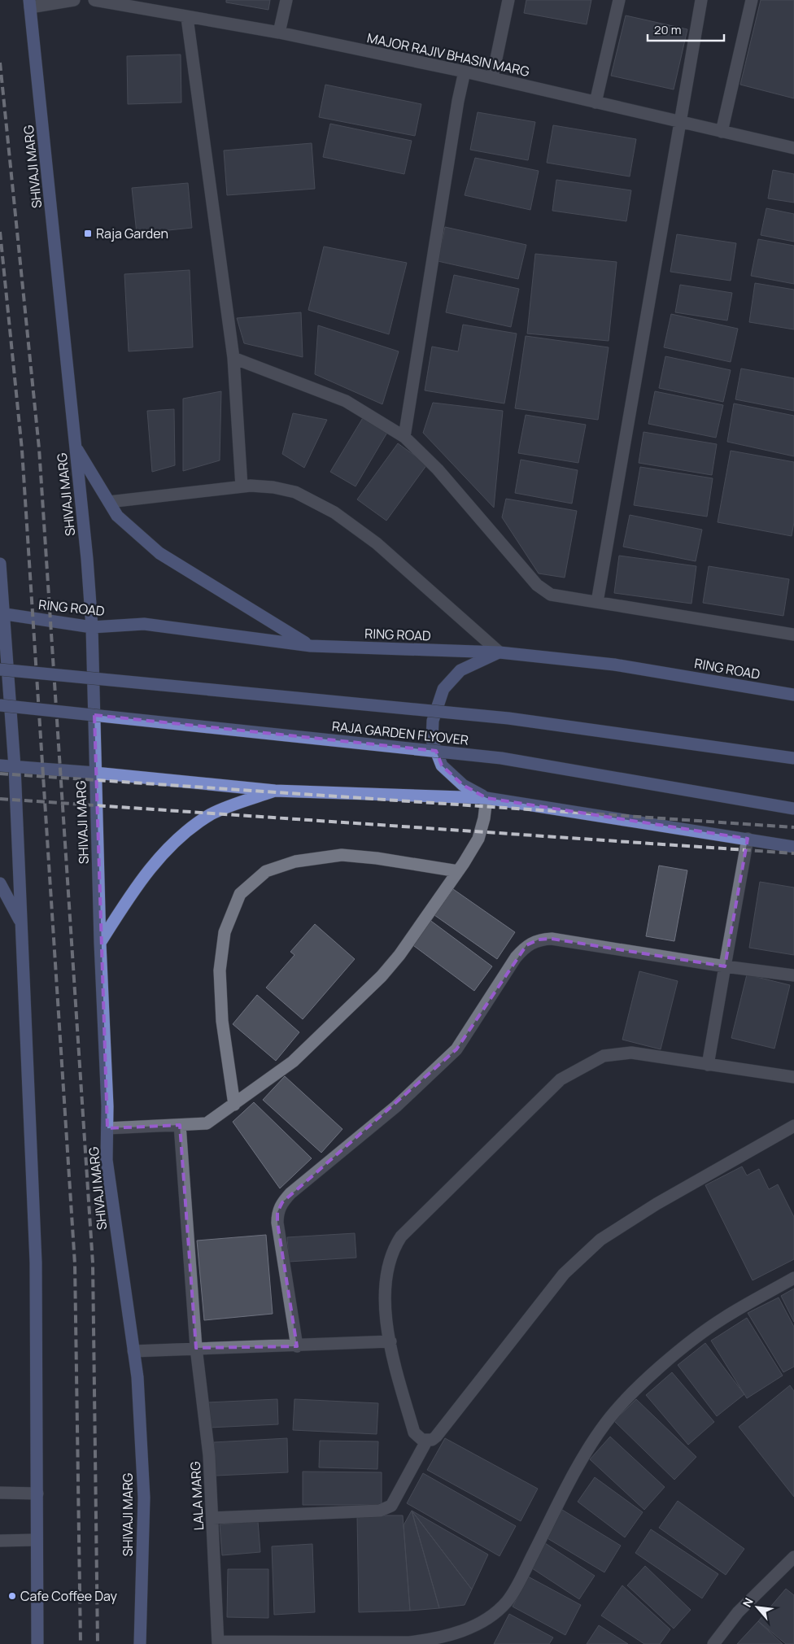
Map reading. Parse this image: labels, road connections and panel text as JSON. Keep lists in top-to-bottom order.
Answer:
{
  "streets": {
    "main road": ["SHIVAJI MARG", "RING ROAD", "RAJA GARDEN FLYOVER"],
    "street": ["MAJOR RAJIV BHASIN MARG", "LALA MARG"]
  },
  "crossings": [
    ["SHIVAJI MARG", "RING ROAD"]
  ],
  "places": {
    "transit": ["Raja Garden"],
    "other": ["Cafe Coffee Day"]
  },
  "scale_bar": "20 m",
  "north": "top left"
}
